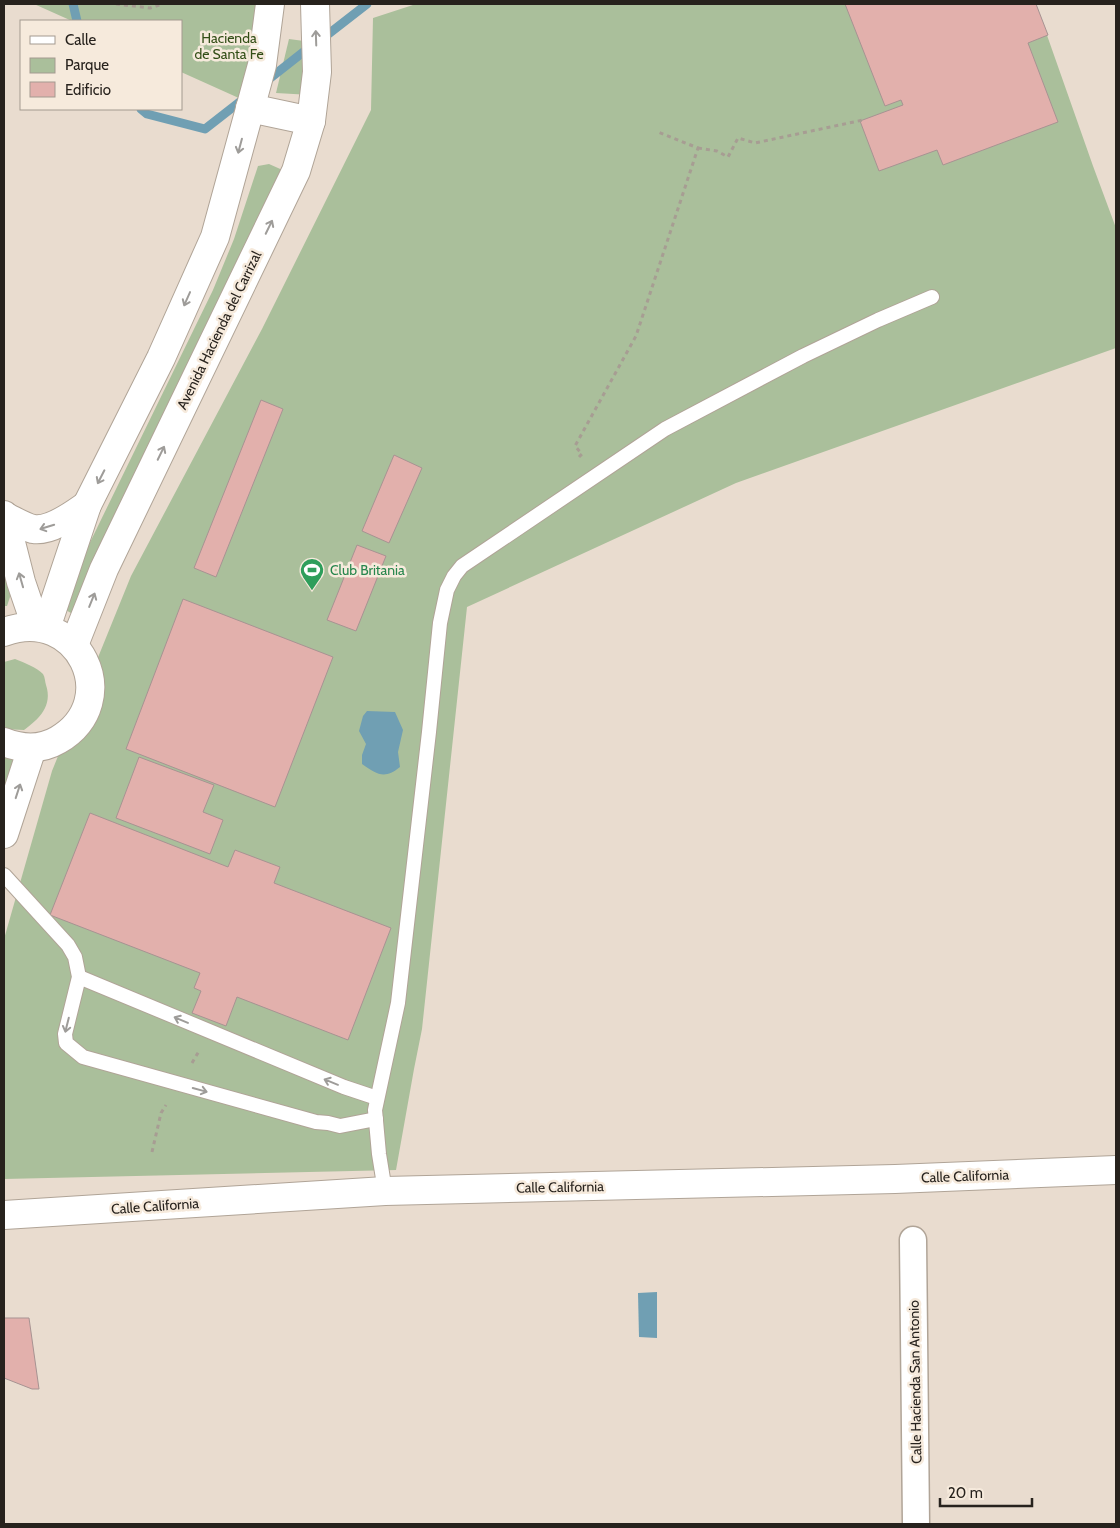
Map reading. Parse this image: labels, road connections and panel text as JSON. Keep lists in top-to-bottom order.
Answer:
{
  "streets": {
    "street": ["Avenida Hacienda del Carrizal", "Calle California", "Calle Hacienda San Antonio"]
  },
  "parks": ["Hacienda de Santa Fe"],
  "places": {
    "sports": ["Club Britania"]
  },
  "legend": ["Calle", "Parque", "Edificio"],
  "scale_bar": "20 m"
}
